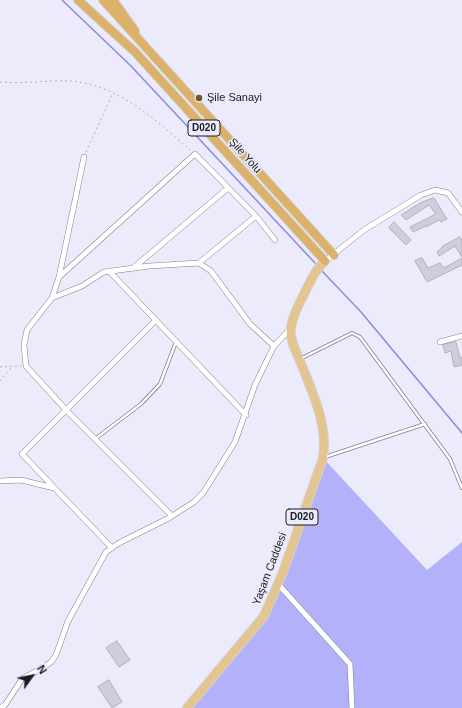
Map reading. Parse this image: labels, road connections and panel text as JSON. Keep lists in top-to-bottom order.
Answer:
{
  "streets": {
    "highway": ["D020", "Şile Yolu"],
    "main road": ["Yaşam Caddesi"]
  },
  "places": ["Şile Sanayi"],
  "north": "top right"
}
